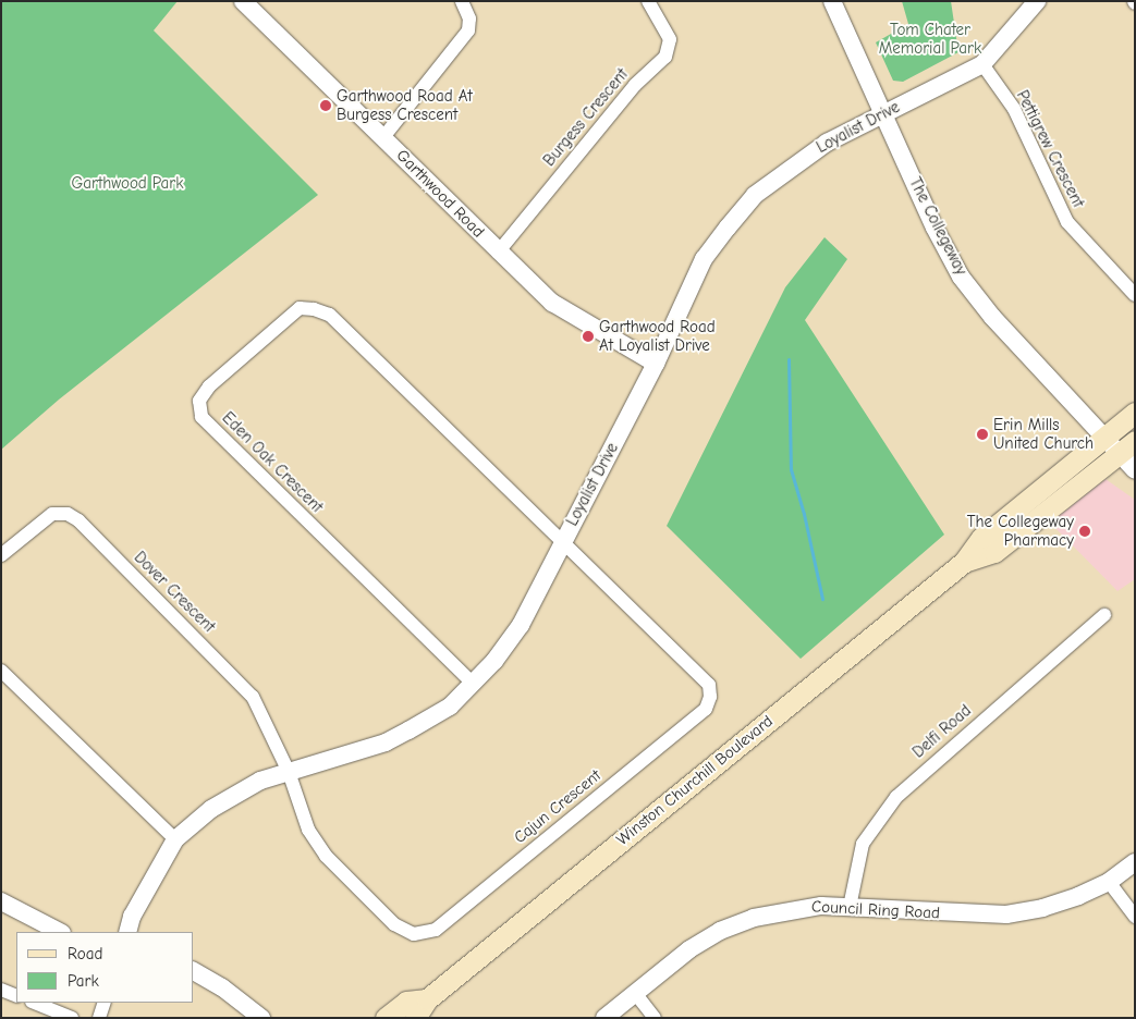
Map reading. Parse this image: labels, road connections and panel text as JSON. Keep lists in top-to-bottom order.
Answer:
{
  "streets": {
    "main road": ["Winston Churchill Boulevard"],
    "street": [
      "Burgess Crescent",
      "Loyalist Drive",
      "Pettigrew Crescent",
      "Garthwood Road",
      "The Collegeway",
      "Eden Oak Crescent",
      "Dover Crescent",
      "Delfi Road",
      "Cajun Crescent",
      "Council Ring Road"
    ]
  },
  "crossings": [
    ["Burgess Crescent", "Garthwood Road"],
    ["Loyalist Drive", "Pettigrew Crescent"],
    ["Loyalist Drive", "Garthwood Road"],
    ["Loyalist Drive", "The Collegeway"],
    ["Loyalist Drive", "Eden Oak Crescent"],
    ["Loyalist Drive", "Dover Crescent"],
    ["Loyalist Drive", "Cajun Crescent"],
    ["The Collegeway", "Winston Churchill Boulevard"],
    ["Eden Oak Crescent", "Cajun Crescent"],
    ["Dover Crescent", "Cajun Crescent"],
    ["Delfi Road", "Council Ring Road"]
  ],
  "parks": ["Tom Chater Memorial Park", "Garthwood Park"],
  "places": [
    "Garthwood Road At Burgess Crescent",
    "Garthwood Road At Loyalist Drive",
    "Erin Mills United Church",
    "The Collegeway Pharmacy"
  ],
  "legend": ["Road", "Park"]
}
